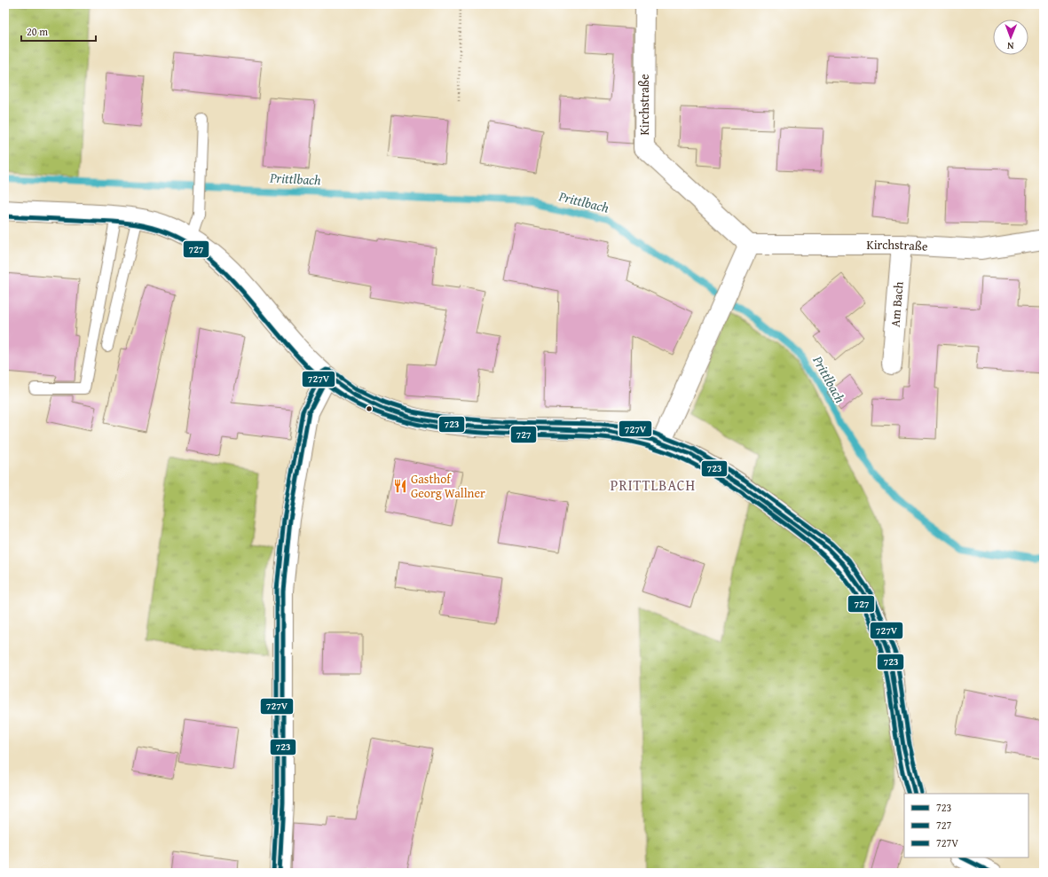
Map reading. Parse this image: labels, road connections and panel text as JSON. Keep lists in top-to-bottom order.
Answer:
{
  "streets": {
    "street": ["Kirchstraße", "Am Bach"]
  },
  "crossings": [
    ["Kirchstraße", "Am Bach"]
  ],
  "districts": ["PRITTLBACH"],
  "water": ["Prittlbach"],
  "places": {
    "restaurant": ["Gasthof Georg Wallner"]
  },
  "lines": ["transit line 727", "transit line 727V", "transit line 723"],
  "legend": ["723", "727", "727V"],
  "scale_bar": "20 m",
  "north": "bottom"
}
